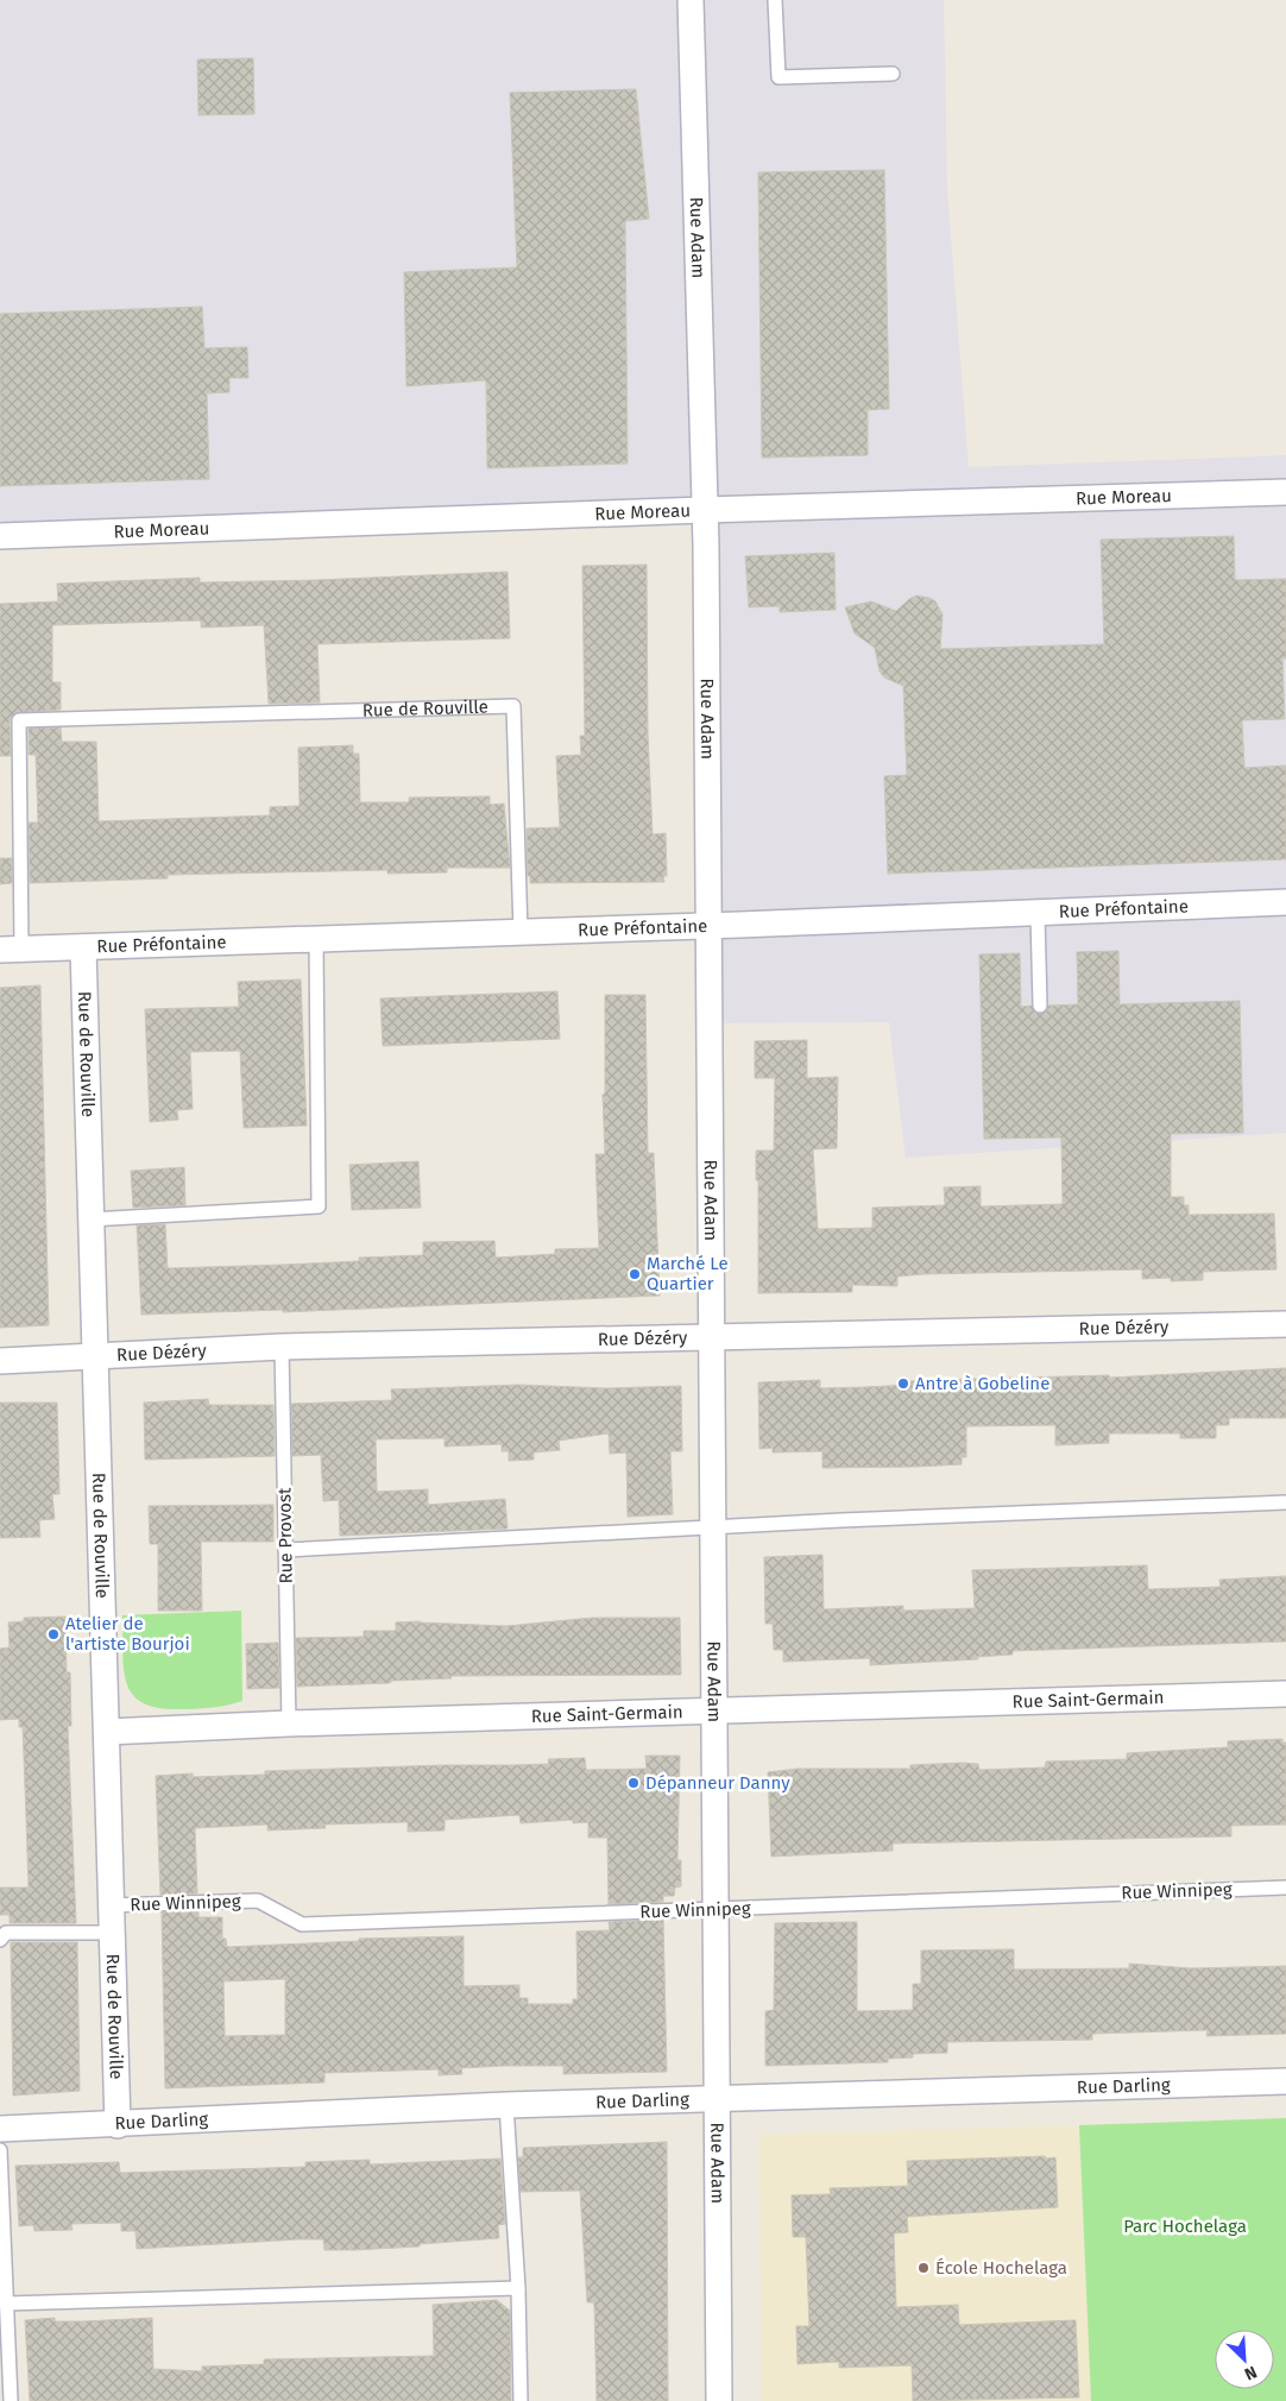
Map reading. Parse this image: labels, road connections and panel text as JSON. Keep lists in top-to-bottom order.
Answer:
{
  "streets": {
    "street": [
      "Rue Adam",
      "Rue Moreau",
      "Rue de Rouville",
      "Rue Préfontaine",
      "Rue Dézéry",
      "Rue Saint-Germain",
      "Rue Darling"
    ],
    "lane": ["Rue Provost", "Rue Winnipeg"]
  },
  "crossings": [
    ["Rue Adam", "Rue Moreau"],
    ["Rue Adam", "Rue Préfontaine"],
    ["Rue Adam", "Rue Dézéry"],
    ["Rue Adam", "Rue Saint-Germain"],
    ["Rue Adam", "Rue Winnipeg"],
    ["Rue Adam", "Rue Darling"],
    ["Rue de Rouville", "Rue Préfontaine"],
    ["Rue de Rouville", "Rue Dézéry"],
    ["Rue de Rouville", "Rue Saint-Germain"],
    ["Rue de Rouville", "Rue Winnipeg"],
    ["Rue de Rouville", "Rue Darling"],
    ["Rue Dézéry", "Rue Provost"],
    ["Rue Provost", "Rue Saint-Germain"]
  ],
  "parks": ["Parc Hochelaga"],
  "places": [
    "Marché Le Quartier",
    "Antre à Gobeline",
    "Atelier de l'artiste Bourjoi",
    "Dépanneur Danny",
    "École Hochelaga"
  ],
  "north": "bottom right"
}
